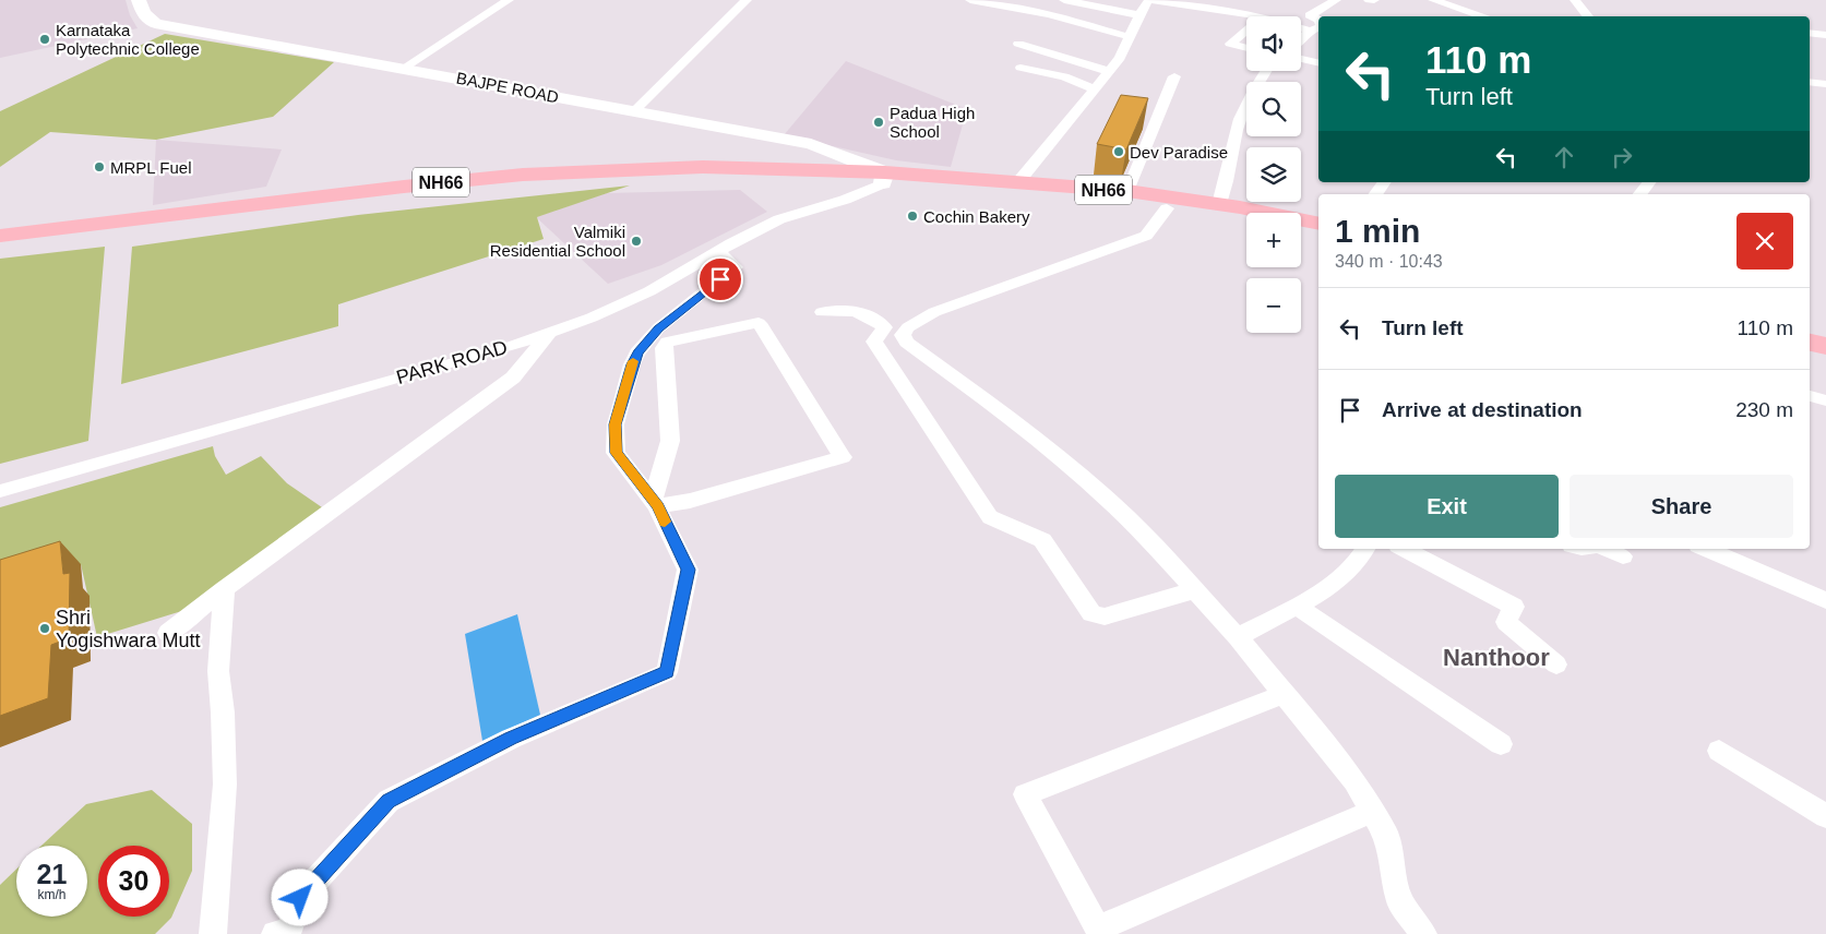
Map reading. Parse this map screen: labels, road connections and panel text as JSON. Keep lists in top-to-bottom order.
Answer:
{
  "streets": {
    "highway": ["NH66"],
    "street": ["BAJPE ROAD", "PARK ROAD"]
  },
  "crossings": [
    ["BAJPE ROAD", "NH66"],
    ["BAJPE ROAD", "PARK ROAD"],
    ["NH66", "PARK ROAD"]
  ],
  "districts": ["Nanthoor"],
  "places": [
    "Karnataka Polytechnic College",
    "Padua High School",
    "Dev Paradise",
    "MRPL Fuel",
    "Cochin Bakery",
    "Valmiki Residential School",
    "Shri Yogishwara Mutt"
  ],
  "page": {
    "map_buttons": ["+", "−"],
    "turn": ["110 m", "Turn left"],
    "heading": ["1 min", "340 m · 10:43"],
    "list": [
      {
        "name": "Turn left",
        "value": "110 m"
      },
      {
        "name": "Arrive at destination",
        "value": "230 m"
      }
    ],
    "buttons": ["Exit", "Share"],
    "speed": "21 km/h",
    "limit": "30"
  }
}
